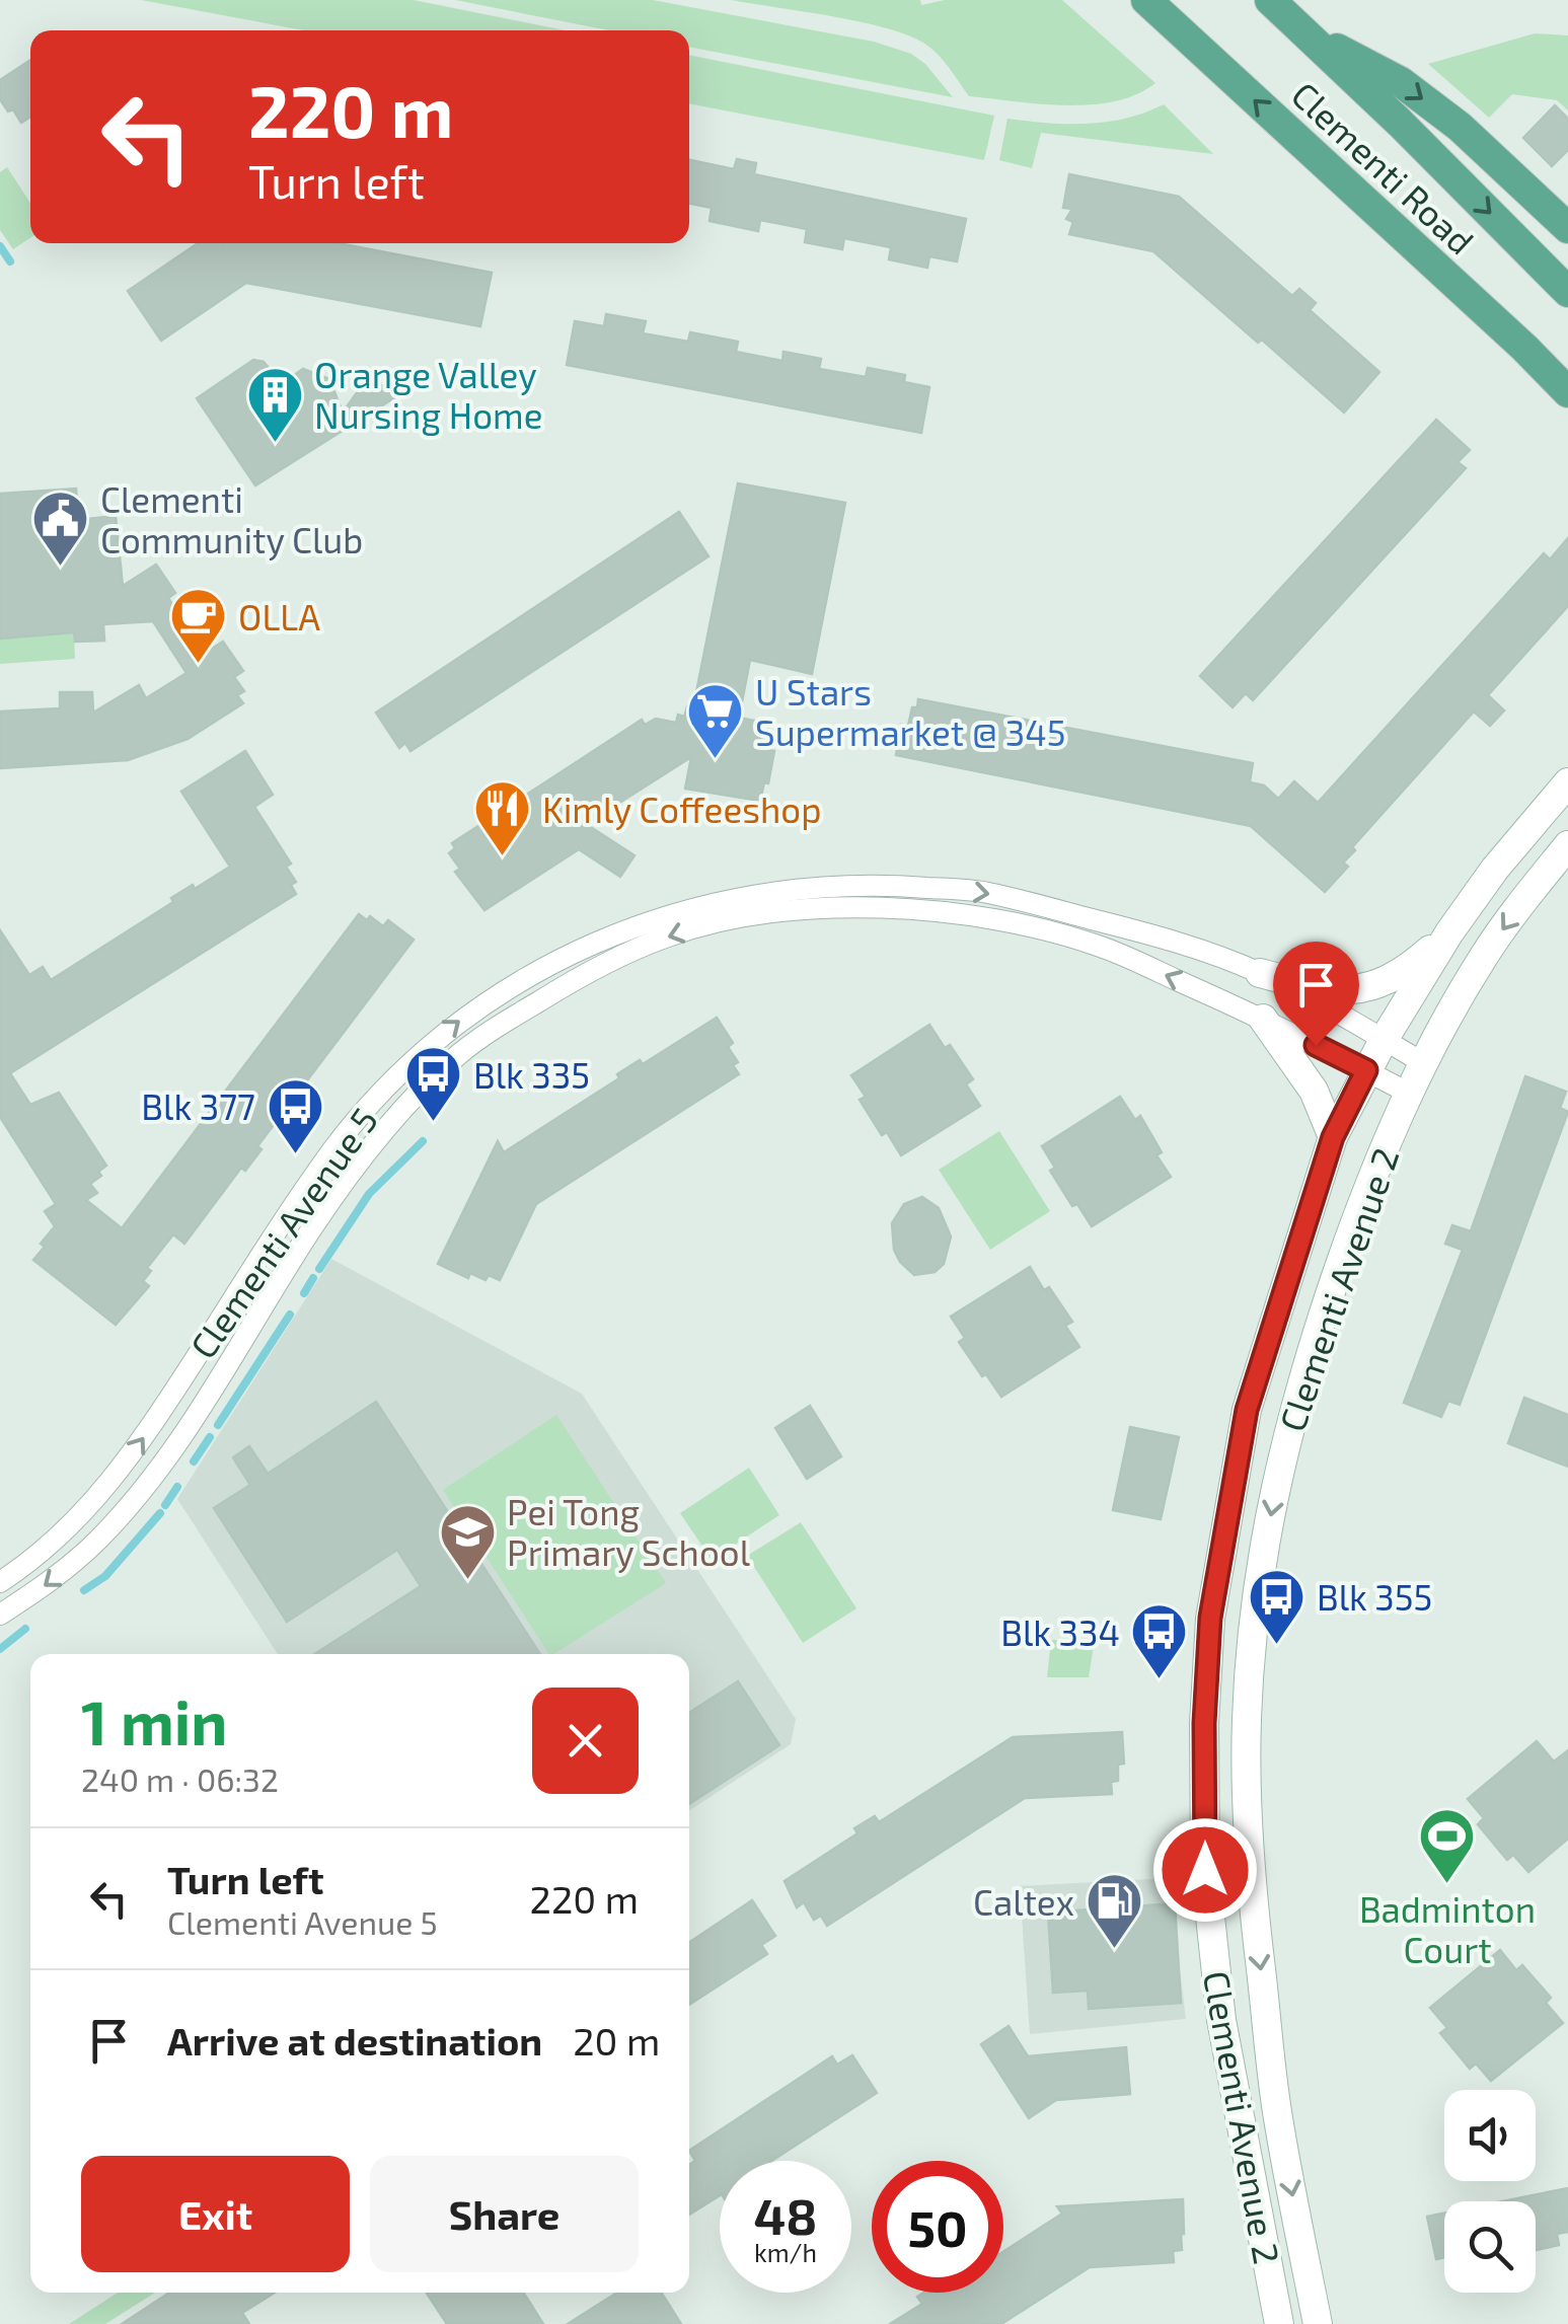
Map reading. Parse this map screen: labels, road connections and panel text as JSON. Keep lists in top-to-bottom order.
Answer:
{
  "streets": {
    "main road": ["Clementi Road", "Clementi Avenue 2"],
    "street": ["Clementi Avenue 5"]
  },
  "crossings": [
    ["Clementi Avenue 5", "Clementi Avenue 2"]
  ],
  "places": {
    "building": ["Orange Valley Nursing Home"],
    "public building": ["Clementi Community Club"],
    "cafe": ["OLLA"],
    "supermarket": ["U Stars Supermarket @ 345"],
    "restaurant": ["Kimly Coffeeshop"],
    "bus stop": [
      "Blk 335",
      "Blk 377",
      "Blk 355",
      "Blk 334"
    ],
    "school or university": ["Pei Tong Primary School"],
    "sports": ["Badminton Court"],
    "fuel station": ["Caltex"]
  },
  "page": {
    "turn": ["220 m", "Turn left"],
    "heading": ["1 min", "240 m · 06:32"],
    "list": [
      {
        "name": "Turn left",
        "note": "Clementi Avenue 5",
        "value": "220 m"
      },
      {
        "name": "Arrive at destination",
        "value": "20 m"
      }
    ],
    "buttons": ["Exit", "Share"],
    "speed": "48 km/h",
    "limit": "50"
  }
}
